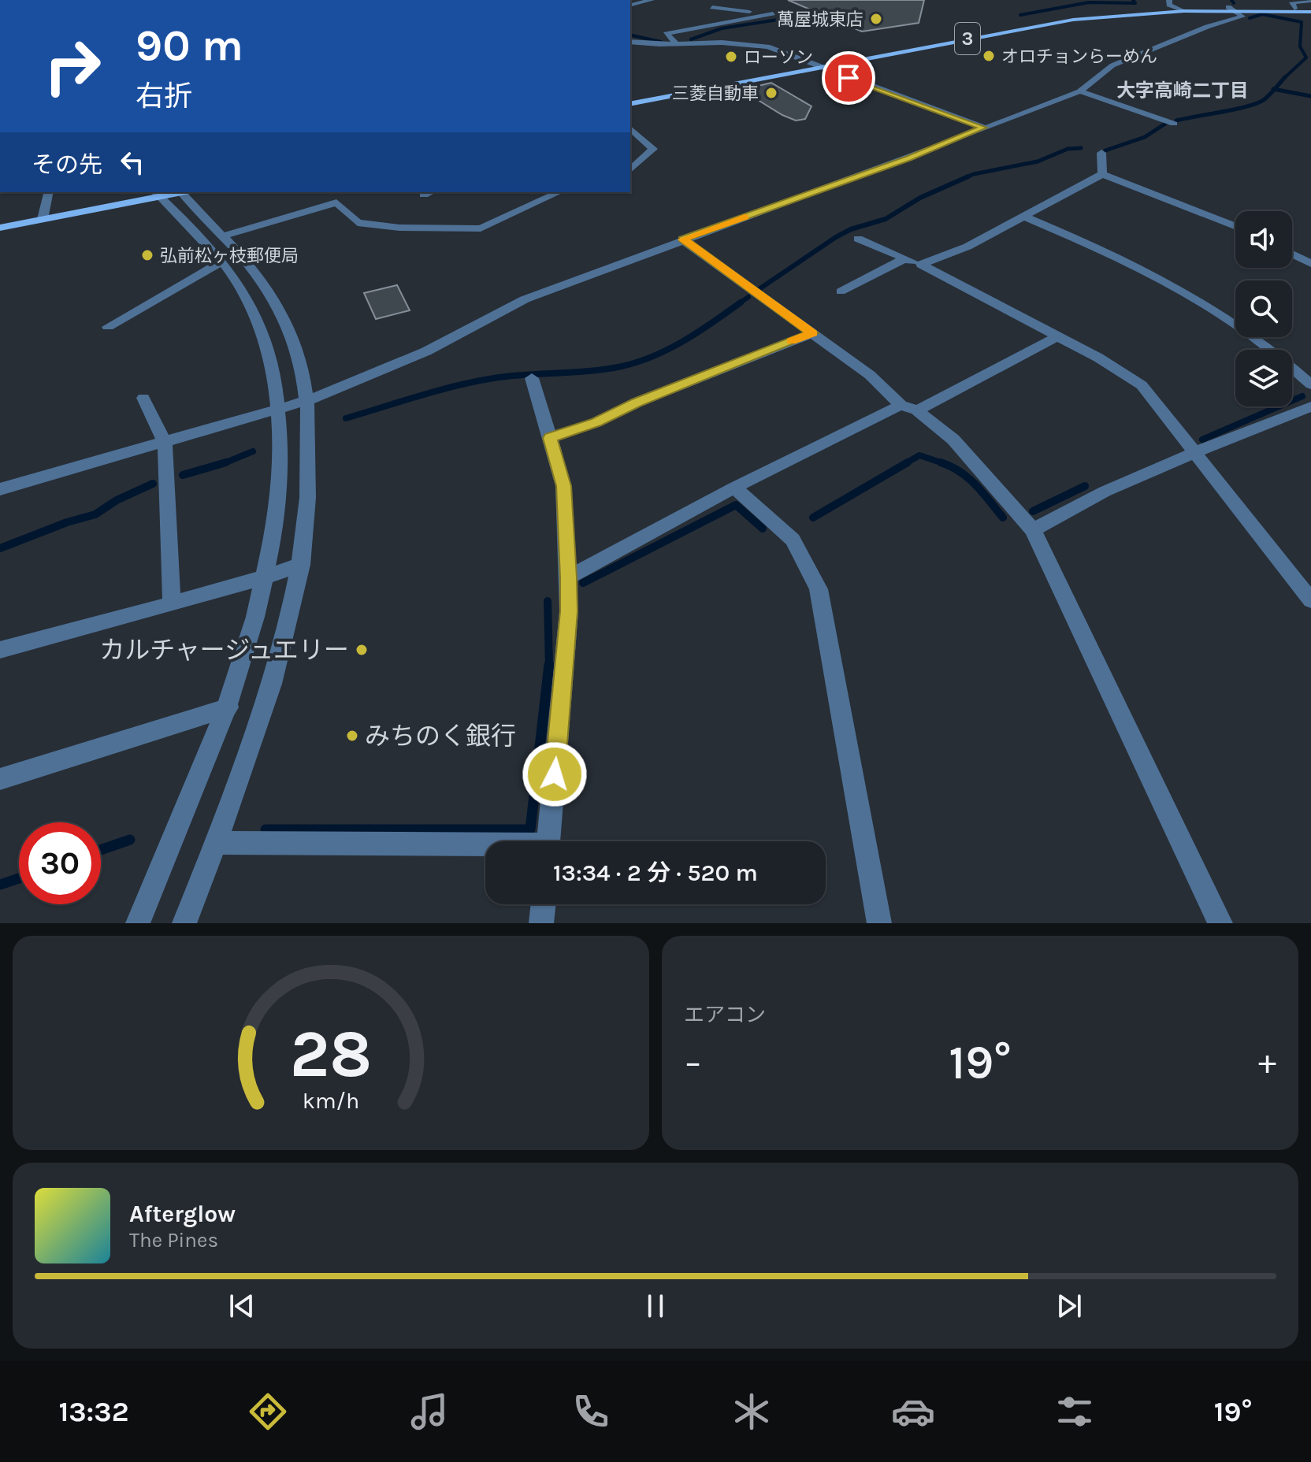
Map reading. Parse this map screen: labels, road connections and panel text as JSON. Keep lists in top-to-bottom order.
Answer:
{
  "streets": {
    "main road": ["3"]
  },
  "districts": ["大字高崎二丁目"],
  "places": [
    "萬屋城東店",
    "オロチョンらーめん",
    "ローソン",
    "三菱自動車",
    "弘前松ヶ枝郵便局",
    "カルチャージュエリー",
    "みちのく銀行"
  ],
  "page": {
    "turn": ["90 m", "右折"],
    "then": "その先",
    "limit": "30",
    "trip": "13:34 · 2 分 · 520 m",
    "tile": "エアコン",
    "heat": ["−", "19°", "+"],
    "song": ["Afterglow", "The Pines"],
    "tabs": ["13:32", "19°"],
    "gauge": ["28", "km/h"]
  }
}
